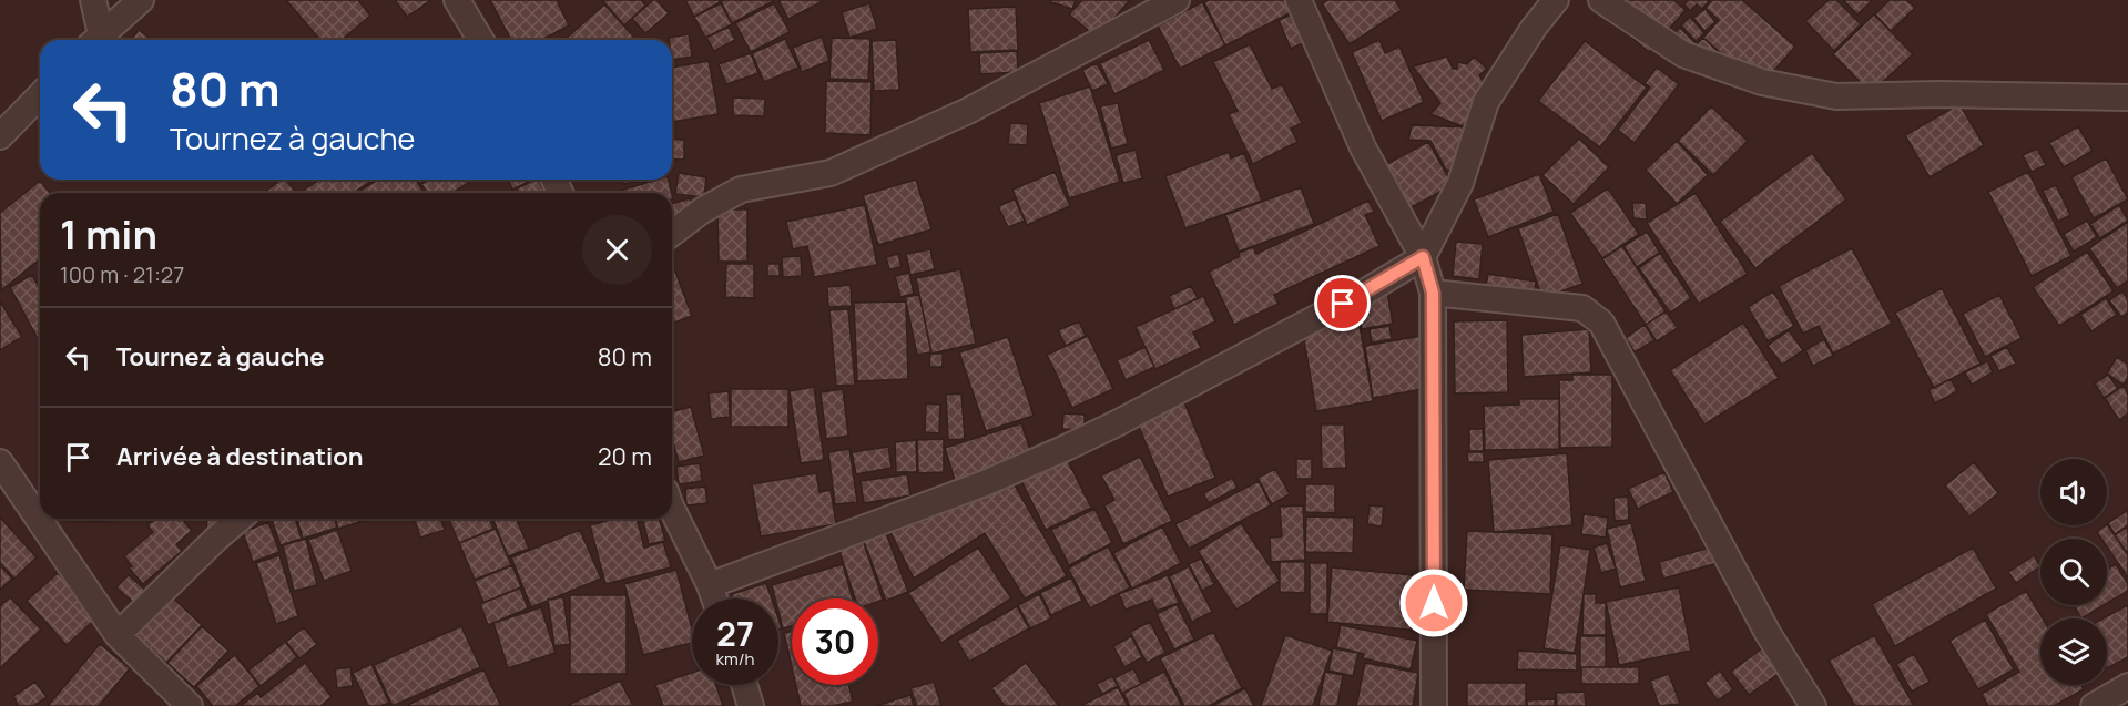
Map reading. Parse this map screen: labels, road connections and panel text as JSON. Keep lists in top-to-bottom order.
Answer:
{
  "page": {
    "turn": ["80 m", "Tournez à gauche"],
    "heading": ["1 min", "100 m · 21:27"],
    "list": [
      {
        "name": "Tournez à gauche",
        "value": "80 m"
      },
      {
        "name": "Arrivée à destination",
        "value": "20 m"
      }
    ],
    "speed": "27 km/h",
    "limit": "30"
  }
}
